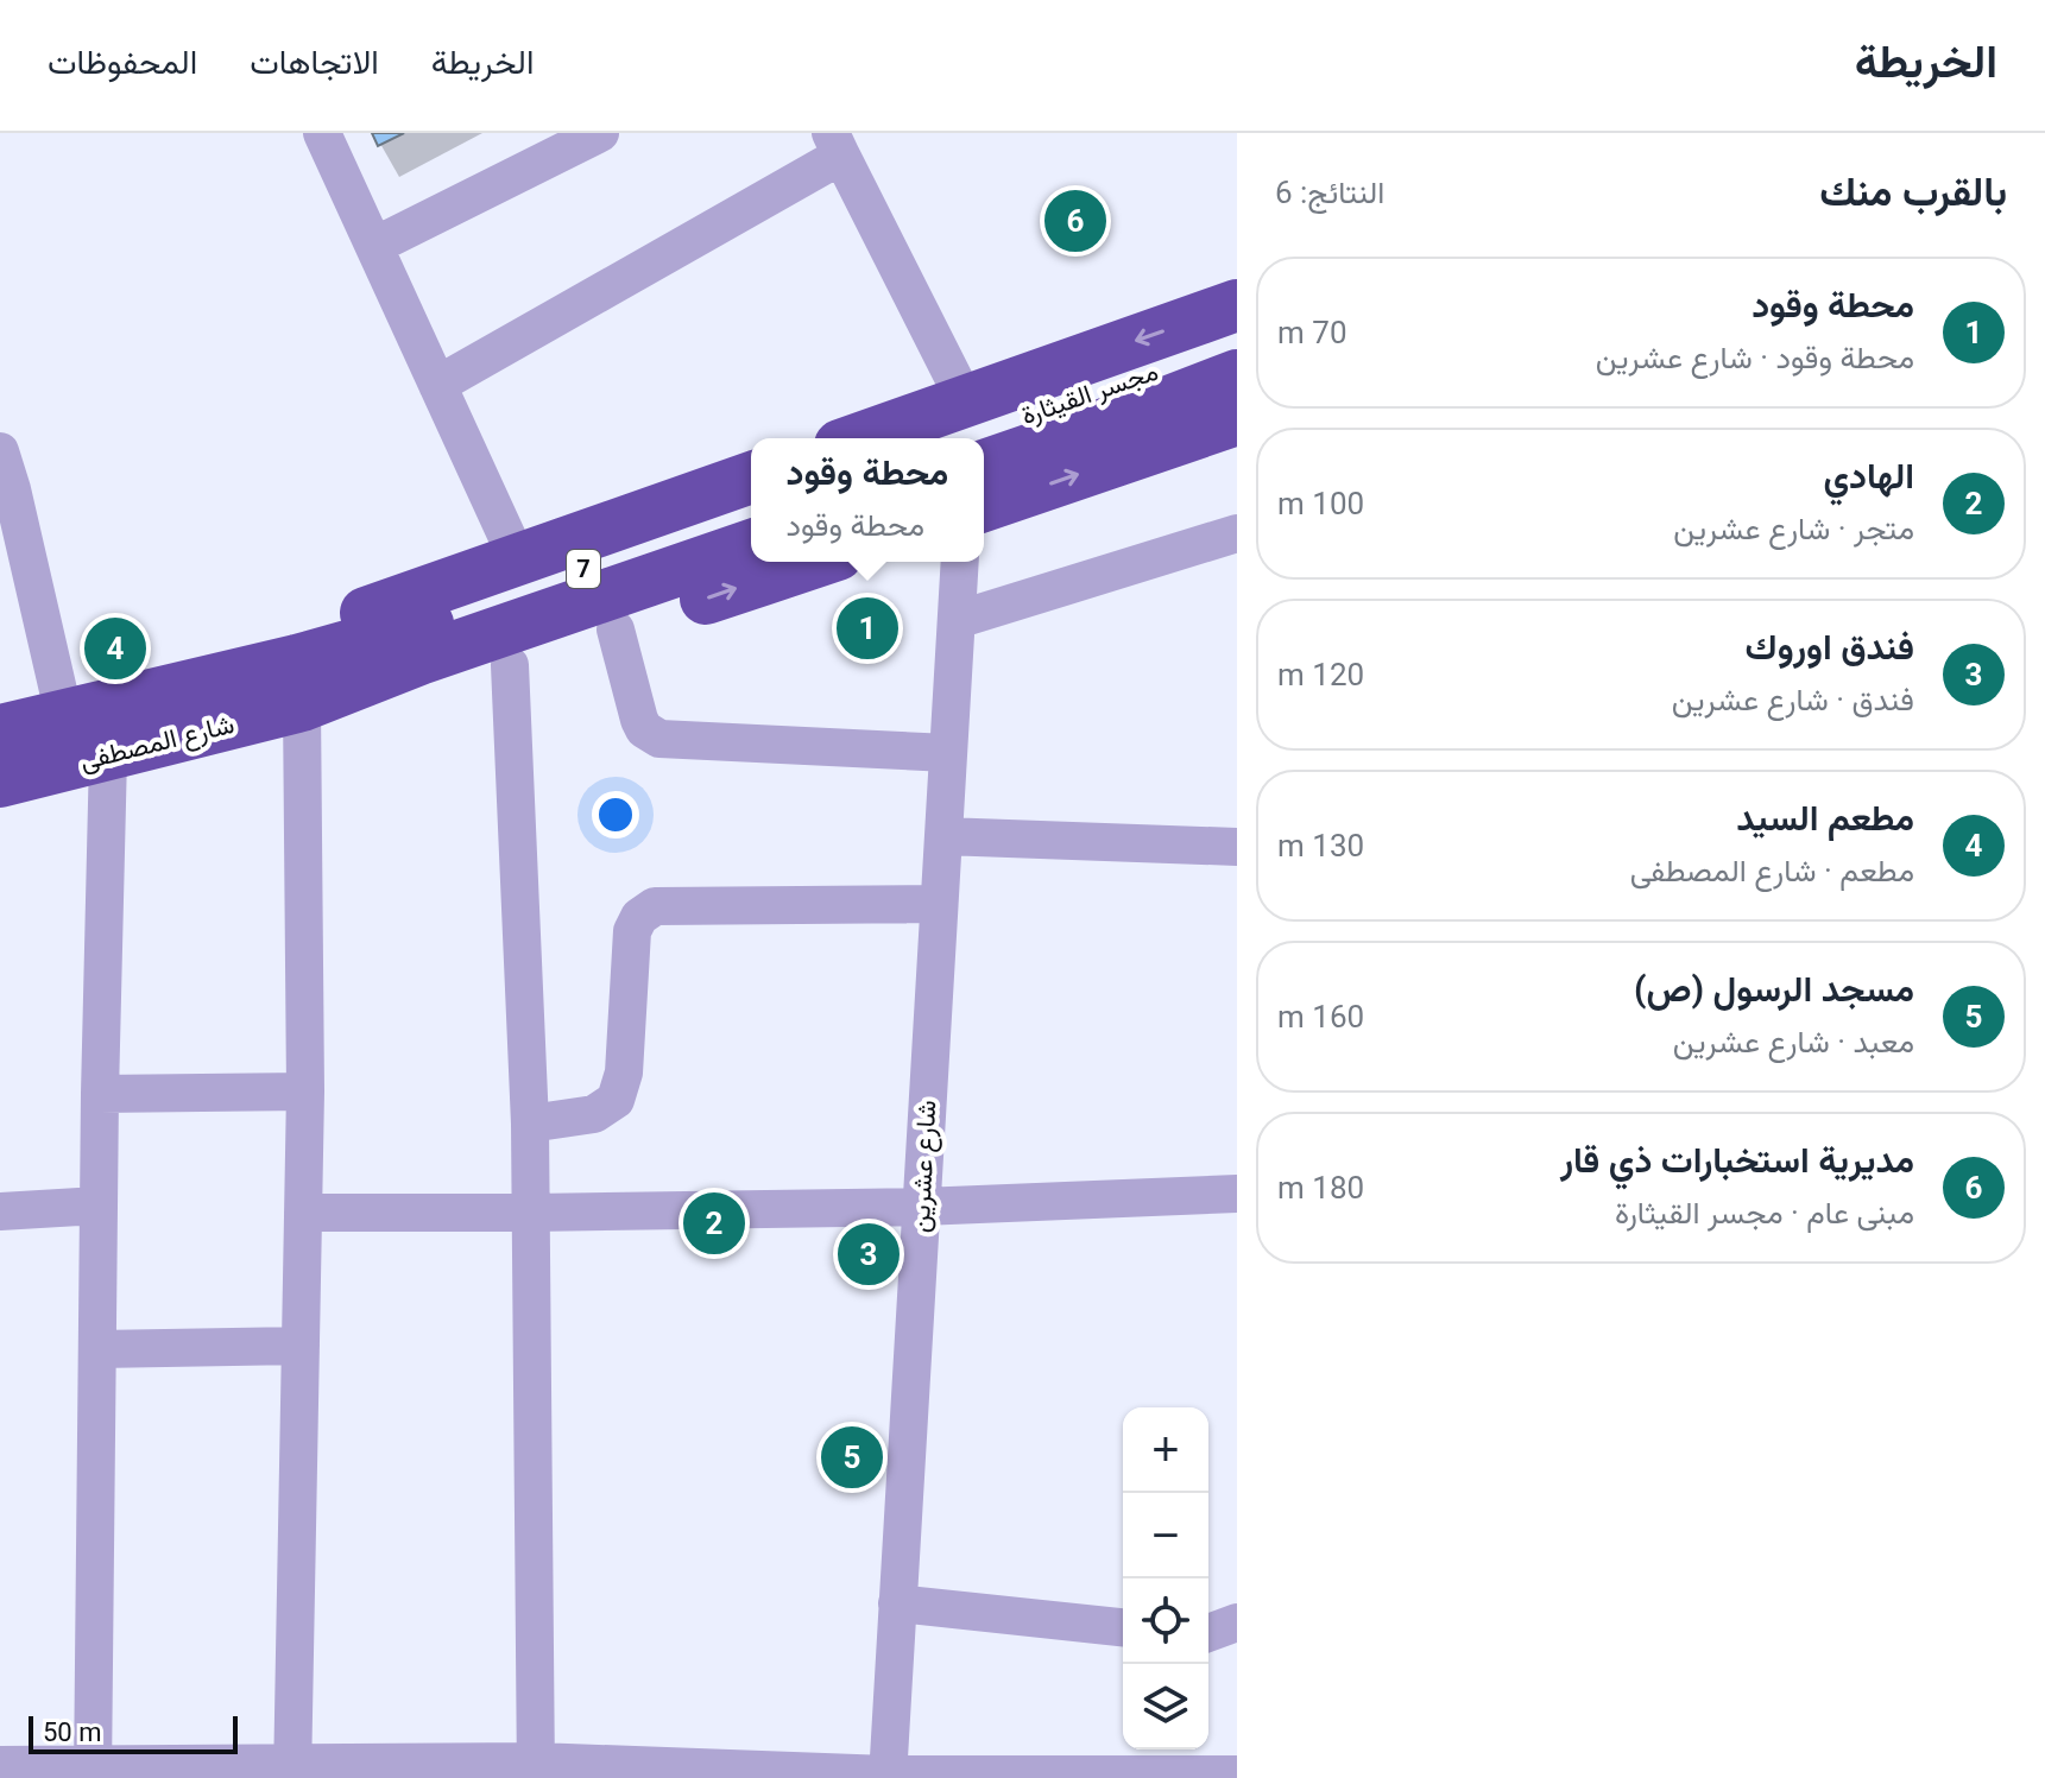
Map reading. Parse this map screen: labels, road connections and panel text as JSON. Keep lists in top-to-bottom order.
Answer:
{
  "streets": {
    "highway": ["مجسر القيثارة", "7", "شارع المصطفى"],
    "street": ["شارع عشرين"]
  },
  "crossings": [
    ["7", "شارع المصطفى"]
  ],
  "scale_bar": "50 m",
  "page": {
    "header": "الخريطة",
    "nav": ["الخريطة", "الاتجاهات", "المحفوظات"],
    "heading": ["بالقرب منك", "النتائج: 6"],
    "pins": [
      "6",
      "1",
      "4",
      "2",
      "3",
      "5"
    ],
    "list": [
      {
        "mark": "1",
        "name": "محطة وقود",
        "note": "محطة وقود · شارع عشرين",
        "value": "70 m"
      },
      {
        "mark": "2",
        "name": "الهادي",
        "note": "متجر · شارع عشرين",
        "value": "100 m"
      },
      {
        "mark": "3",
        "name": "فندق اوروك",
        "note": "فندق · شارع عشرين",
        "value": "120 m"
      },
      {
        "mark": "4",
        "name": "مطعم السيد",
        "note": "مطعم · شارع المصطفى",
        "value": "130 m"
      },
      {
        "mark": "5",
        "name": "مسجد الرسول (ص)",
        "note": "معبد · شارع عشرين",
        "value": "160 m"
      },
      {
        "mark": "6",
        "name": "مديرية استخبارات ذي قار",
        "note": "مبنى عام · مجسر القيثارة",
        "value": "180 m"
      }
    ],
    "popup": ["محطة وقود", "محطة وقود"],
    "map_buttons": ["+", "−"],
    "scale": "50 m"
  }
}
